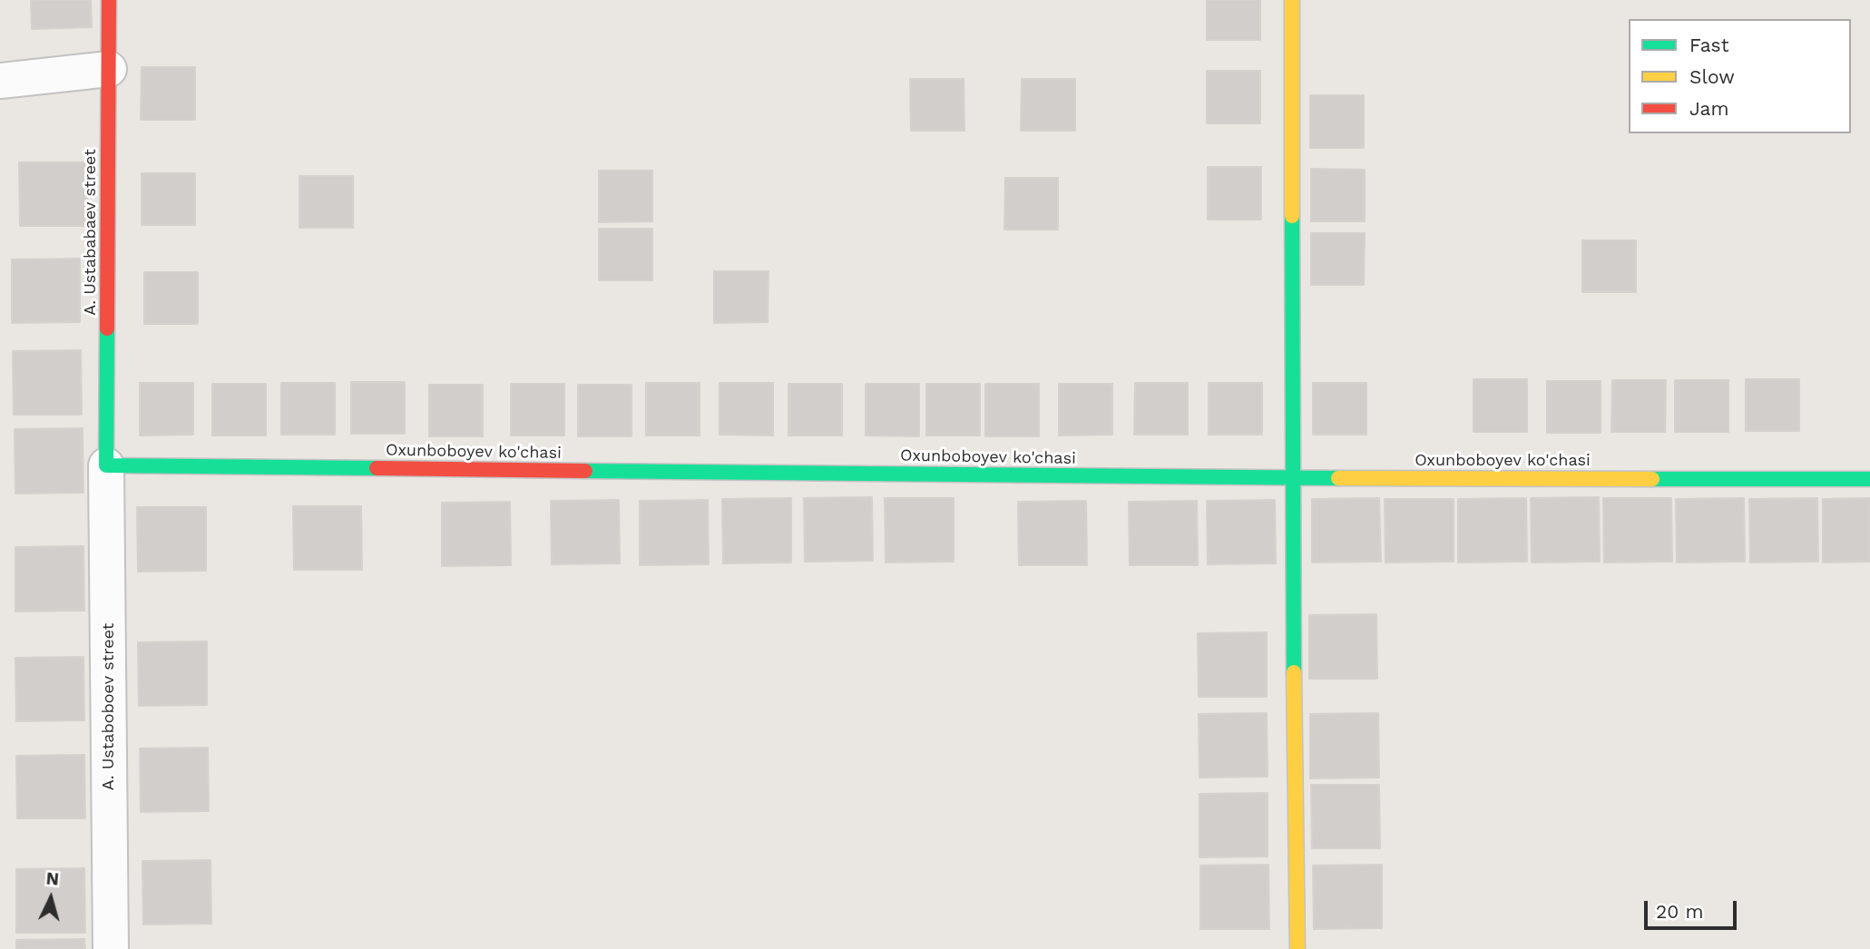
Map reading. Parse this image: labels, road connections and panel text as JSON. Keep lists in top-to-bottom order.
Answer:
{
  "streets": {
    "main road": ["A. Ustababaev street", "Oxunboboyev ko'chasi"],
    "street": ["A. Ustaboboev street"]
  },
  "crossings": [
    ["A. Ustababaev street", "Oxunboboyev ko'chasi"],
    ["A. Ustababaev street", "A. Ustaboboev street"],
    ["Oxunboboyev ko'chasi", "A. Ustaboboev street"]
  ],
  "legend": ["Fast", "Slow", "Jam"],
  "scale_bar": "20 m",
  "north": "top"
}
